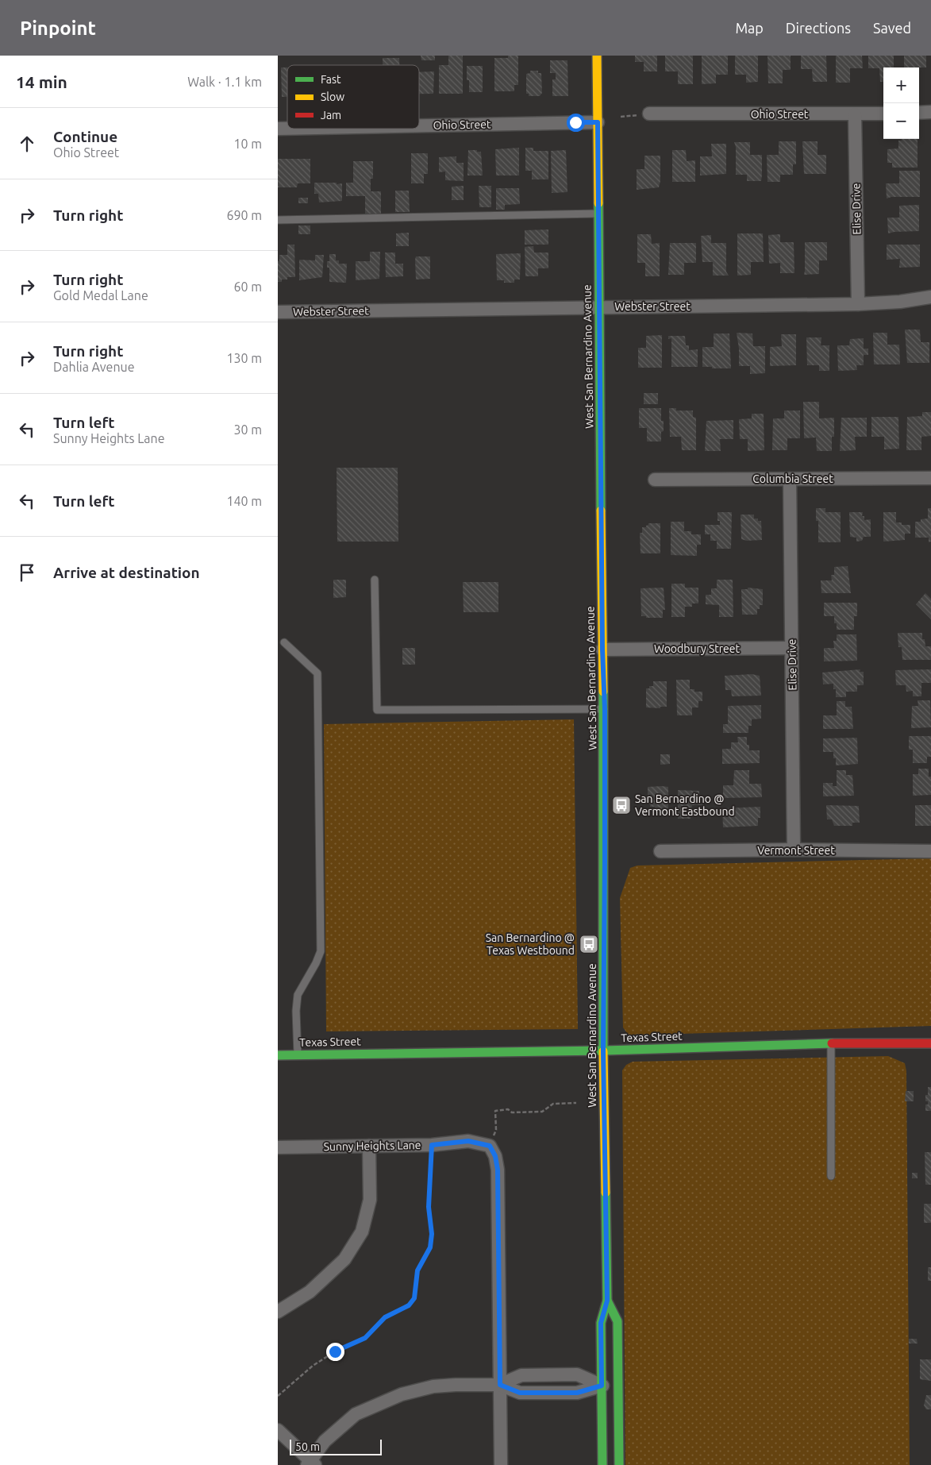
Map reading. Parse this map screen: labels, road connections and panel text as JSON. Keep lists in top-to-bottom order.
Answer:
{
  "streets": {
    "main road": ["West San Bernardino Avenue", "Texas Street"],
    "street": [
      "Ohio Street",
      "Elise Drive",
      "Webster Street",
      "Columbia Street",
      "Woodbury Street",
      "Vermont Street",
      "Sunny Heights Lane"
    ]
  },
  "crossings": [
    ["Ohio Street", "Elise Drive"],
    ["Ohio Street", "West San Bernardino Avenue"],
    ["Elise Drive", "Webster Street"],
    ["Elise Drive", "Columbia Street"],
    ["Elise Drive", "Woodbury Street"],
    ["Elise Drive", "Vermont Street"],
    ["Webster Street", "West San Bernardino Avenue"],
    ["West San Bernardino Avenue", "Woodbury Street"],
    ["West San Bernardino Avenue", "Texas Street"]
  ],
  "places": {
    "bus stop": ["San Bernardino @ Vermont Eastbound", "San Bernardino @ Texas Westbound"]
  },
  "legend": ["Fast", "Slow", "Jam"],
  "scale_bar": "50 m",
  "page": {
    "header": "Pinpoint",
    "nav": ["Map", "Directions", "Saved"],
    "heading": ["14 min", "Walk · 1.1 km"],
    "map_buttons": ["+", "−"],
    "list": [
      ["Continue", "Ohio Street", "10 m"],
      ["Turn right", "690 m"],
      ["Turn right", "Gold Medal Lane", "60 m"],
      ["Turn right", "Dahlia Avenue", "130 m"],
      ["Turn left", "Sunny Heights Lane", "30 m"],
      ["Turn left", "140 m"],
      "Arrive at destination"
    ],
    "scale": "50 m"
  }
}
